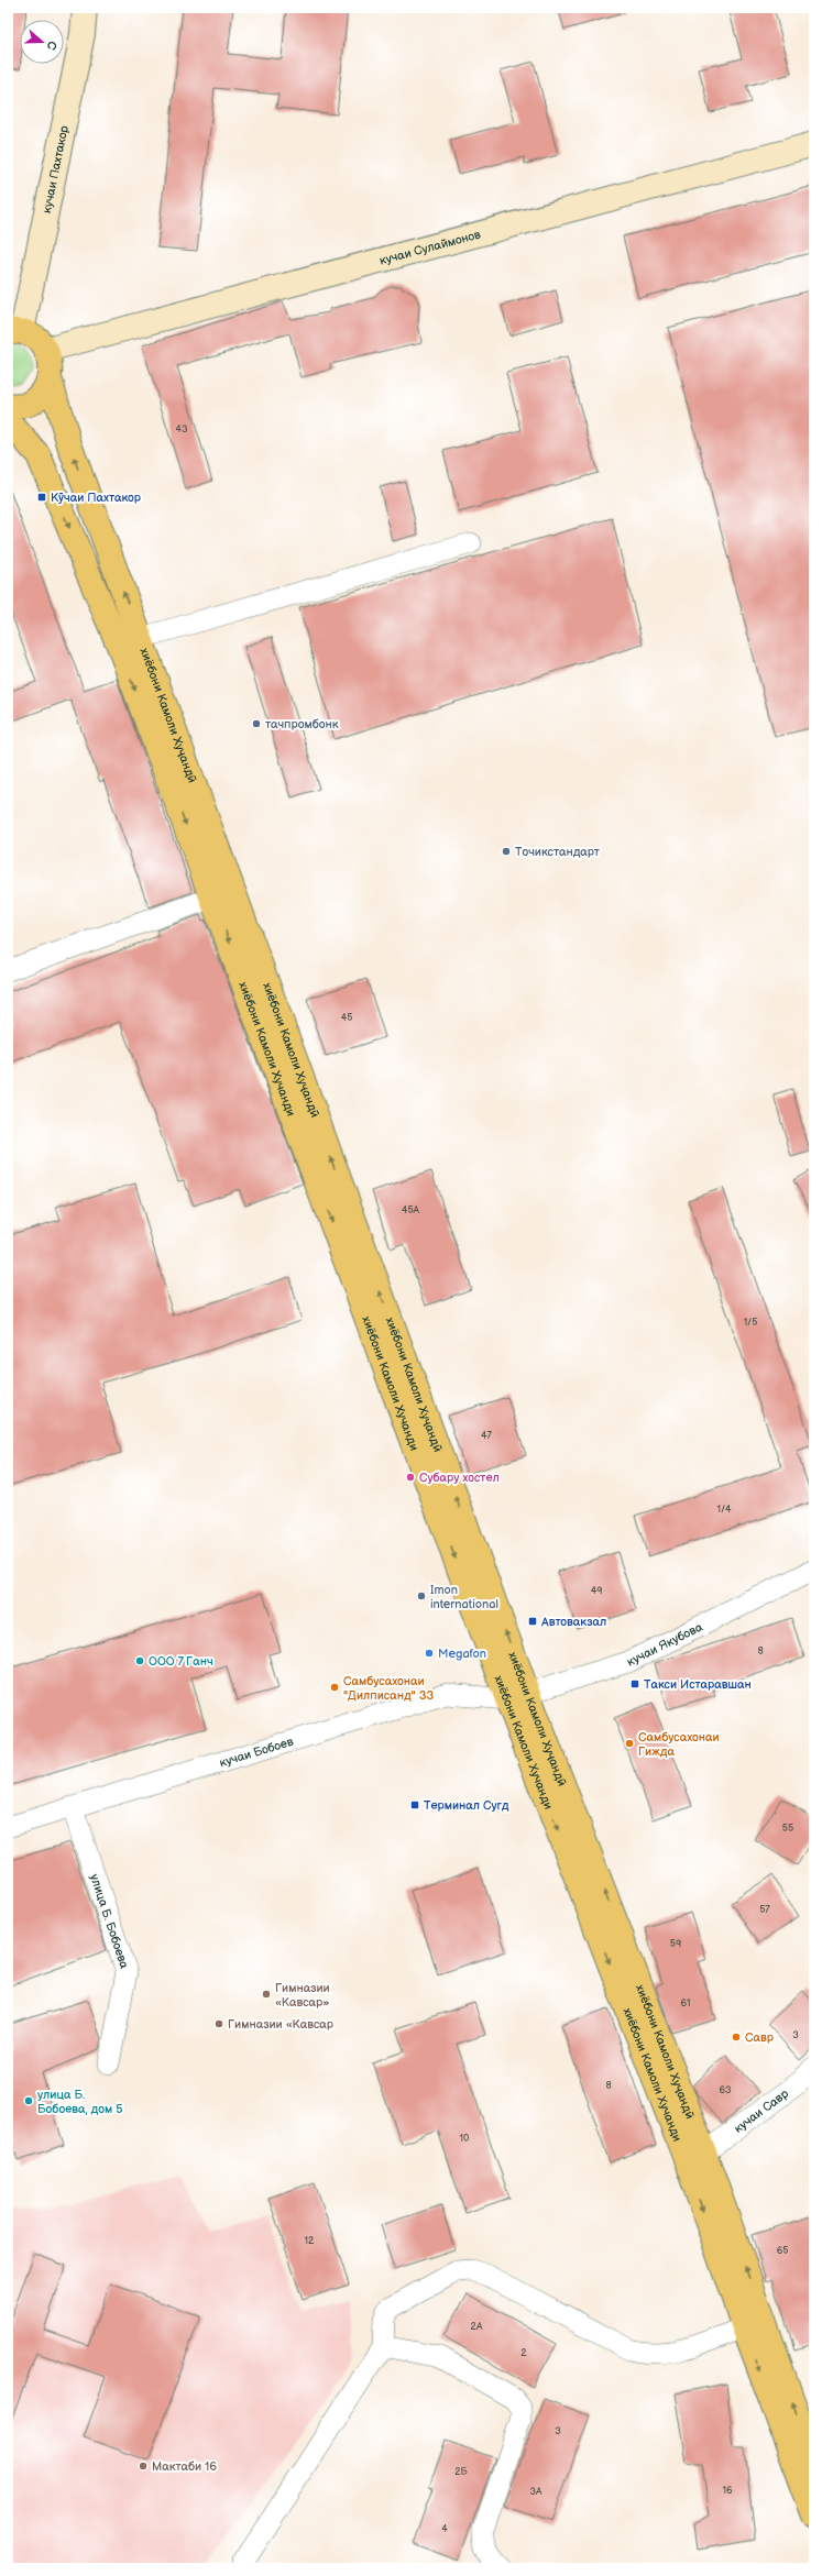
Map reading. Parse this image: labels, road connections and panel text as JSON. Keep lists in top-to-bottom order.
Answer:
{
  "streets": {
    "main road": [
      "кучаи Пахтакор",
      "кучаи Сулаймонов",
      "хиёбони Камоли Хуҷандӣ",
      "хиёбони Камоли Хучанди"
    ],
    "street": [
      "кучаи Якубова",
      "кучаи Бобоев",
      "улица Б. Бобоева",
      "кучаи Савр"
    ]
  },
  "crossings": [
    ["кучаи Сулаймонов", "хиёбони Камоли Хуҷандӣ"],
    ["хиёбони Камоли Хуҷандӣ", "хиёбони Камоли Хучанди"],
    ["хиёбони Камоли Хуҷандӣ", "кучаи Якубова"],
    ["хиёбони Камоли Хуҷандӣ", "кучаи Бобоев"],
    ["хиёбони Камоли Хуҷандӣ", "кучаи Савр"],
    ["хиёбони Камоли Хучанди", "кучаи Якубова"],
    ["хиёбони Камоли Хучанди", "кучаи Бобоев"],
    ["кучаи Якубова", "кучаи Бобоев"],
    ["кучаи Бобоев", "улица Б. Бобоева"]
  ],
  "one_way": ["хиёбони Камоли Хуҷандӣ", "хиёбони Камоли Хучанди"],
  "places": {
    "transit": [
      "Кӯчаи Пахтакор",
      "Автовакзал",
      "Такси Истаравшан",
      "Терминал Сугд"
    ],
    "other": [
      "тачпромбонк",
      "Точикстандарт",
      "Субару хостел",
      "Imon international",
      "Megafon",
      "ООО 7 Ганч",
      "Самбусахонаи \"Дилписанд\" 33",
      "Самбусахонаи Гижда",
      "Гимназии «Кавсар»",
      "Гимназии «Кавсар",
      "Савр",
      "улица Б. Бобоева, дом 5",
      "Мактаби 16"
    ]
  },
  "house_numbers": [
    "43",
    "45",
    "45А",
    "1/5",
    "47",
    "1/4",
    "49",
    "8",
    "55",
    "57",
    "59",
    "61",
    "3",
    "8",
    "63",
    "10",
    "12",
    "65",
    "2А",
    "2",
    "3",
    "2Б",
    "16",
    "3А",
    "4"
  ],
  "north": "right"
}
